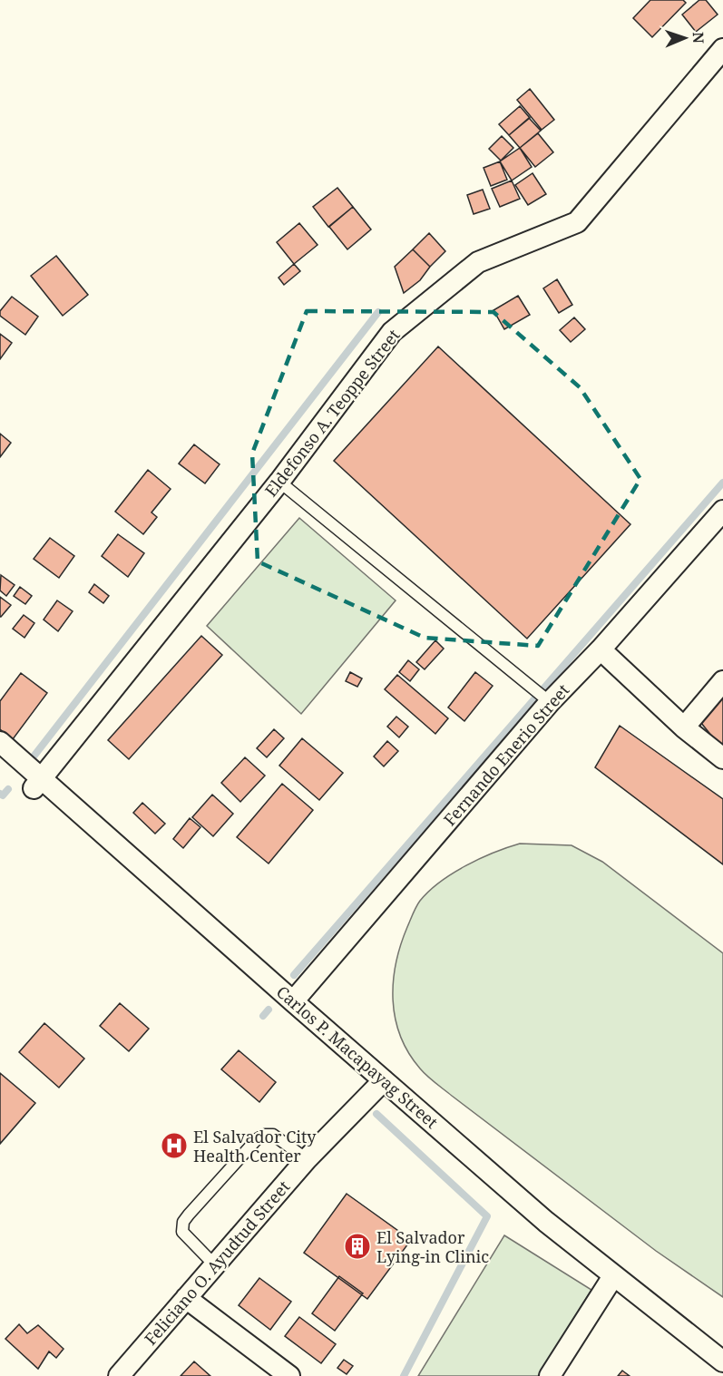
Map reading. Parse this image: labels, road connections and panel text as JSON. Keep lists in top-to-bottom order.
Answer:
{
  "streets": {
    "street": [
      "Eldefonso A. Teoppe Street",
      "Fernando Enerio Street",
      "Carlos P. Macapayag Street",
      "Feliciano O. Ayudtud Street"
    ]
  },
  "crossings": [
    ["Eldefonso A. Teoppe Street", "Carlos P. Macapayag Street"],
    ["Fernando Enerio Street", "Carlos P. Macapayag Street"],
    ["Carlos P. Macapayag Street", "Feliciano O. Ayudtud Street"]
  ],
  "places": {
    "hospital": ["El Salvador City Health Center"],
    "building": ["El Salvador Lying-in Clinic"]
  },
  "north": "right"
}
